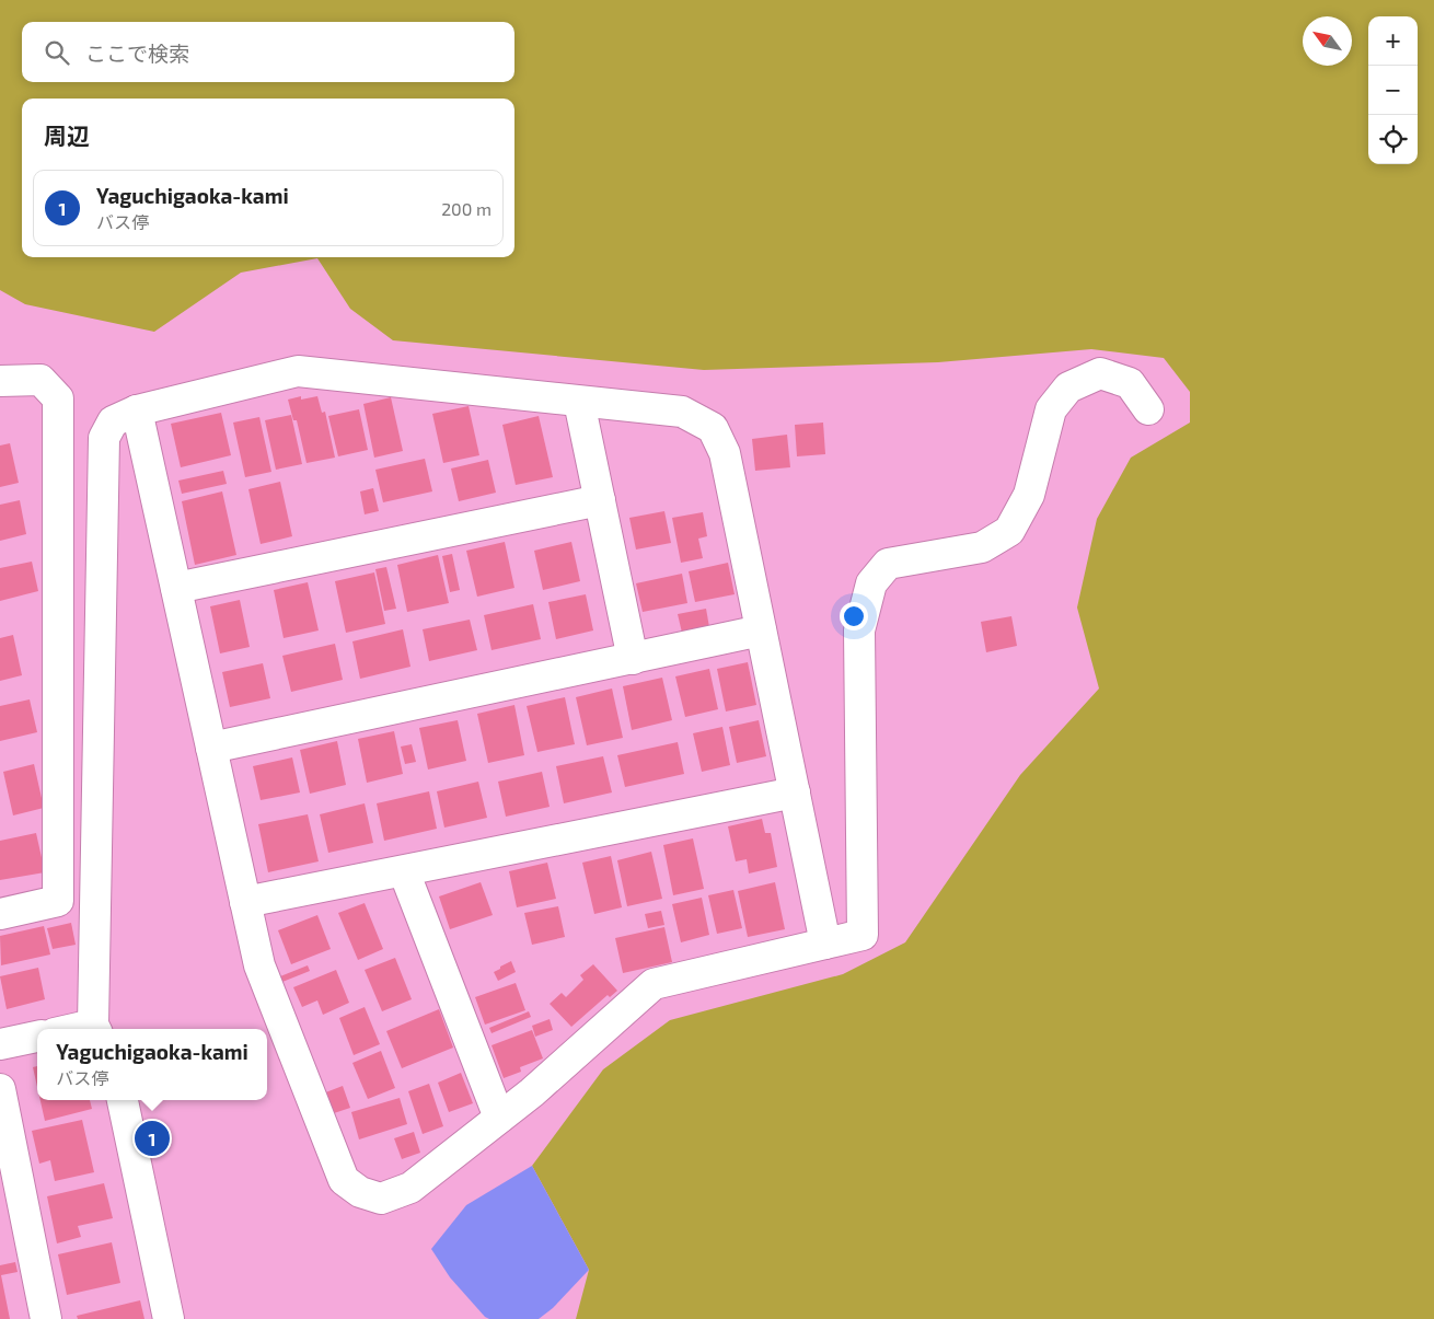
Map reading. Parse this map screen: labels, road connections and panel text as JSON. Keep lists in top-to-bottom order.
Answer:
{
  "north": "top left",
  "page": {
    "map_buttons": ["+", "−"],
    "search": "ここで検索",
    "heading": "周辺",
    "list": [
      {
        "mark": "1",
        "name": "Yaguchigaoka-kami",
        "note": "バス停",
        "value": "200 m"
      }
    ],
    "popup": ["Yaguchigaoka-kami", "バス停"],
    "pins": "1"
  }
}
